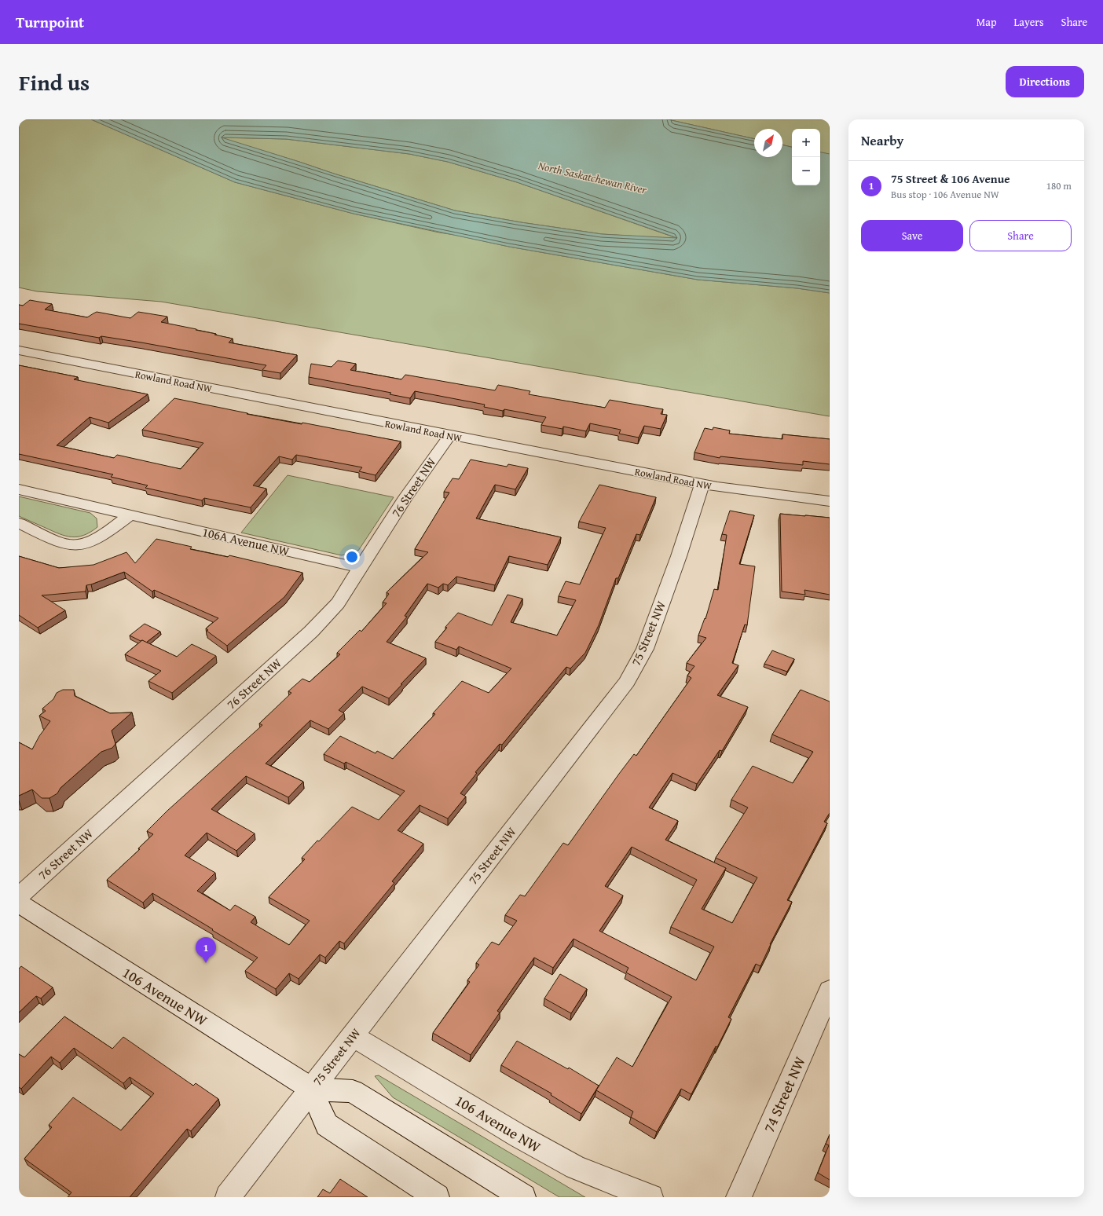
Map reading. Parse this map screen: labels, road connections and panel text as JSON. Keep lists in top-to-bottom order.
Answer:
{
  "streets": {
    "street": [
      "Rowland Road NW",
      "76 Street NW",
      "106A Avenue NW",
      "75 Street NW",
      "106 Avenue NW",
      "74 Street NW"
    ]
  },
  "crossings": [
    ["Rowland Road NW", "76 Street NW"],
    ["Rowland Road NW", "75 Street NW"],
    ["76 Street NW", "106A Avenue NW"],
    ["75 Street NW", "106 Avenue NW"]
  ],
  "water": ["North Saskatchewan River"],
  "north": "top right",
  "page": {
    "header": "Turnpoint",
    "nav": ["Map", "Layers", "Share"],
    "title": "Find us",
    "buttons": [
      "Directions",
      ["Save", "Share"]
    ],
    "heading": "Nearby",
    "map_buttons": ["+", "−"],
    "list": [
      {
        "mark": "1",
        "name": "75 Street & 106 Avenue",
        "note": "Bus stop · 106 Avenue NW",
        "value": "180 m"
      }
    ],
    "pins": "1"
  }
}
